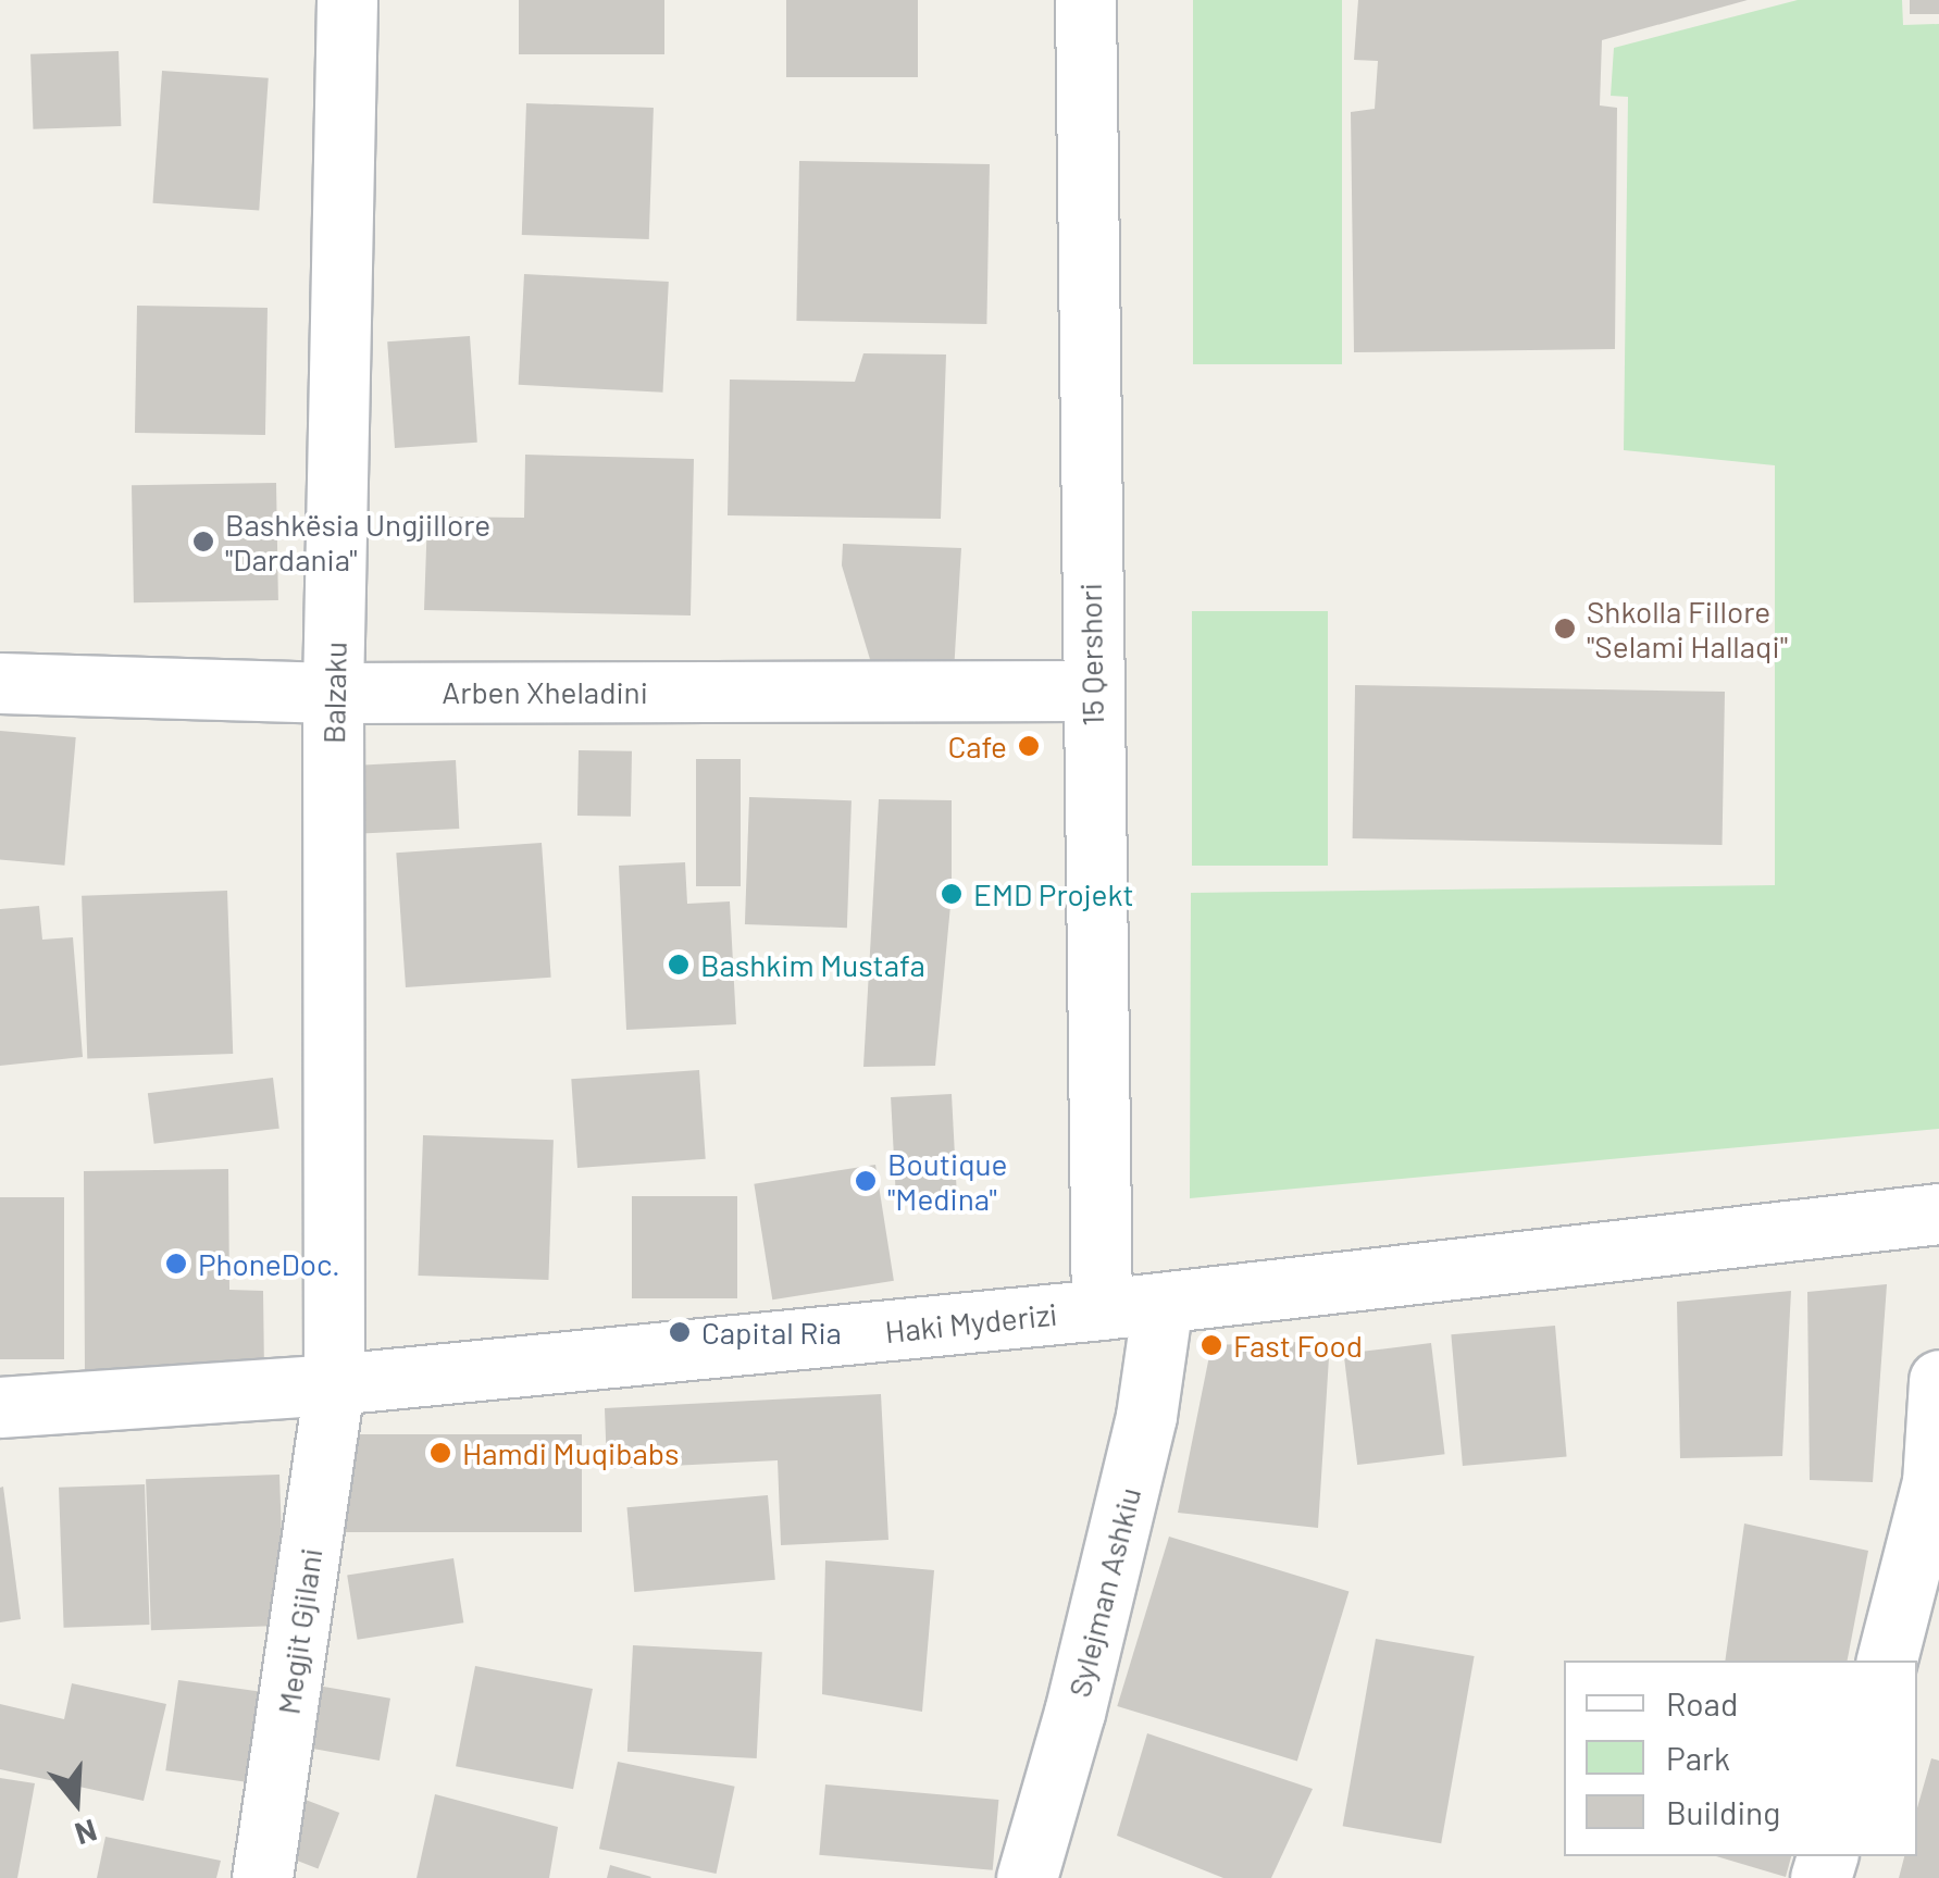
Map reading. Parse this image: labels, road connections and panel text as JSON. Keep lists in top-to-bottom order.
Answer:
{
  "streets": {
    "street": [
      "15 Qershori",
      "Arben Xheladini",
      "Balzaku",
      "Haki Myderizi",
      "Sylejman Ashkiu",
      "Megjit Gjilani"
    ]
  },
  "crossings": [
    ["15 Qershori", "Arben Xheladini"],
    ["15 Qershori", "Haki Myderizi"],
    ["Arben Xheladini", "Balzaku"],
    ["Balzaku", "Haki Myderizi"],
    ["Balzaku", "Megjit Gjilani"],
    ["Haki Myderizi", "Sylejman Ashkiu"],
    ["Haki Myderizi", "Megjit Gjilani"]
  ],
  "places": [
    "Bashkësia Ungjillore \"Dardania\"",
    "Shkolla Fillore \"Selami Hallaqi\"",
    "Cafe",
    "EMD Projekt",
    "Bashkim Mustafa",
    "Boutique \"Medina\"",
    "PhoneDoc.",
    "Capital Ria",
    "Fast Food",
    "Hamdi Muqibabs"
  ],
  "legend": ["Road", "Park", "Building"],
  "north": "bottom"
}
